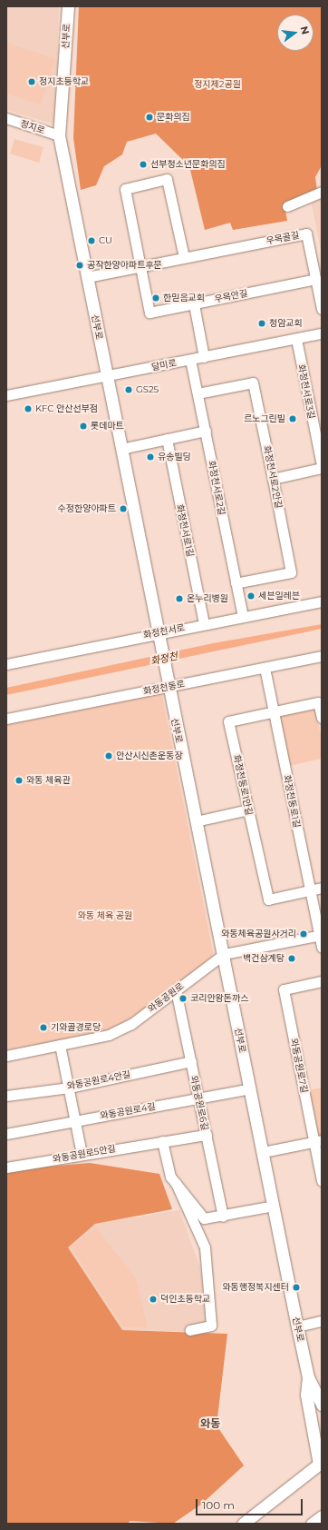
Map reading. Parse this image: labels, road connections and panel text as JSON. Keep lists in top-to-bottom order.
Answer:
{
  "streets": {
    "main road": ["선부로"],
    "street": [
      "정지로",
      "우목골길",
      "우목안길",
      "달미로",
      "화정천서로3길",
      "화정천서로2안길",
      "화정천서로2길",
      "화정천서로1길",
      "화정천서로",
      "화정천동로",
      "화정천동로1안길",
      "화정천동로1길",
      "와동공원로",
      "와동공원로7길",
      "와동공원로4안길",
      "와동공원로6길",
      "와동공원로4길",
      "와동공원로5안길"
    ]
  },
  "crossings": [
    ["선부로", "정지로"],
    ["선부로", "우목골길"],
    ["선부로", "달미로"],
    ["선부로", "화정천서로"],
    ["선부로", "화정천동로"],
    ["선부로", "와동공원로"],
    ["선부로", "와동공원로4길"],
    ["우목골길", "우목안길"],
    ["달미로", "화정천서로3길"],
    ["달미로", "화정천서로2길"],
    ["화정천서로2안길", "화정천서로2길"],
    ["화정천서로2길", "화정천서로"],
    ["화정천서로1길", "화정천서로"],
    ["화정천동로", "화정천동로1길"],
    ["화정천동로1안길", "화정천동로1길"],
    ["화정천동로1길", "와동공원로"],
    ["와동공원로", "와동공원로6길"],
    ["와동공원로4안길", "와동공원로6길"],
    ["와동공원로6길", "와동공원로4길"],
    ["와동공원로6길", "와동공원로5안길"]
  ],
  "districts": ["와동"],
  "water": ["화정천"],
  "parks": ["정지제2공원", "와동 체육 공원"],
  "places": [
    "정지초등학교",
    "문화의집",
    "선부청소년문화의집",
    "CU",
    "공작한양아파트후문",
    "한믿음교회",
    "청암교회",
    "GS25",
    "KFC 안산선부점",
    "르노그린빌",
    "롯데마트",
    "유송빌딩",
    "수정한양아파트",
    "세븐일레븐",
    "온누리병원",
    "안산시신촌운동장",
    "와동 체육관",
    "와동체육공원사거리",
    "백건삼계탕",
    "코리안왕돈까스",
    "기와골경로당",
    "와동행정복지센터",
    "덕인초등학교"
  ],
  "scale_bar": "100 m",
  "north": "right"
}
